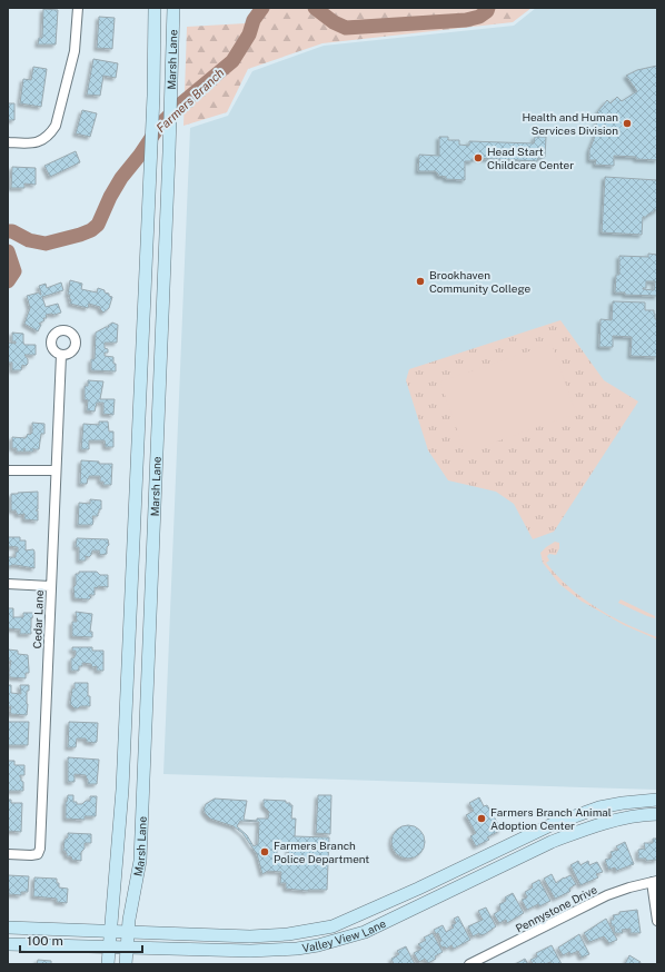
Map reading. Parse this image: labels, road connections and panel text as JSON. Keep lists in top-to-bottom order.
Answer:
{
  "streets": {
    "main road": ["Marsh Lane", "Valley View Lane"],
    "street": ["Cedar Lane", "Pennystone Drive"]
  },
  "crossings": [
    ["Marsh Lane", "Valley View Lane"]
  ],
  "water": ["Farmers Branch"],
  "places": [
    "Health and Human Services Division",
    "Head Start Childcare Center",
    "Brookhaven Community College",
    "Farmers Branch Animal Adoption Center",
    "Farmers Branch Police Department"
  ],
  "scale_bar": "100 m"
}
